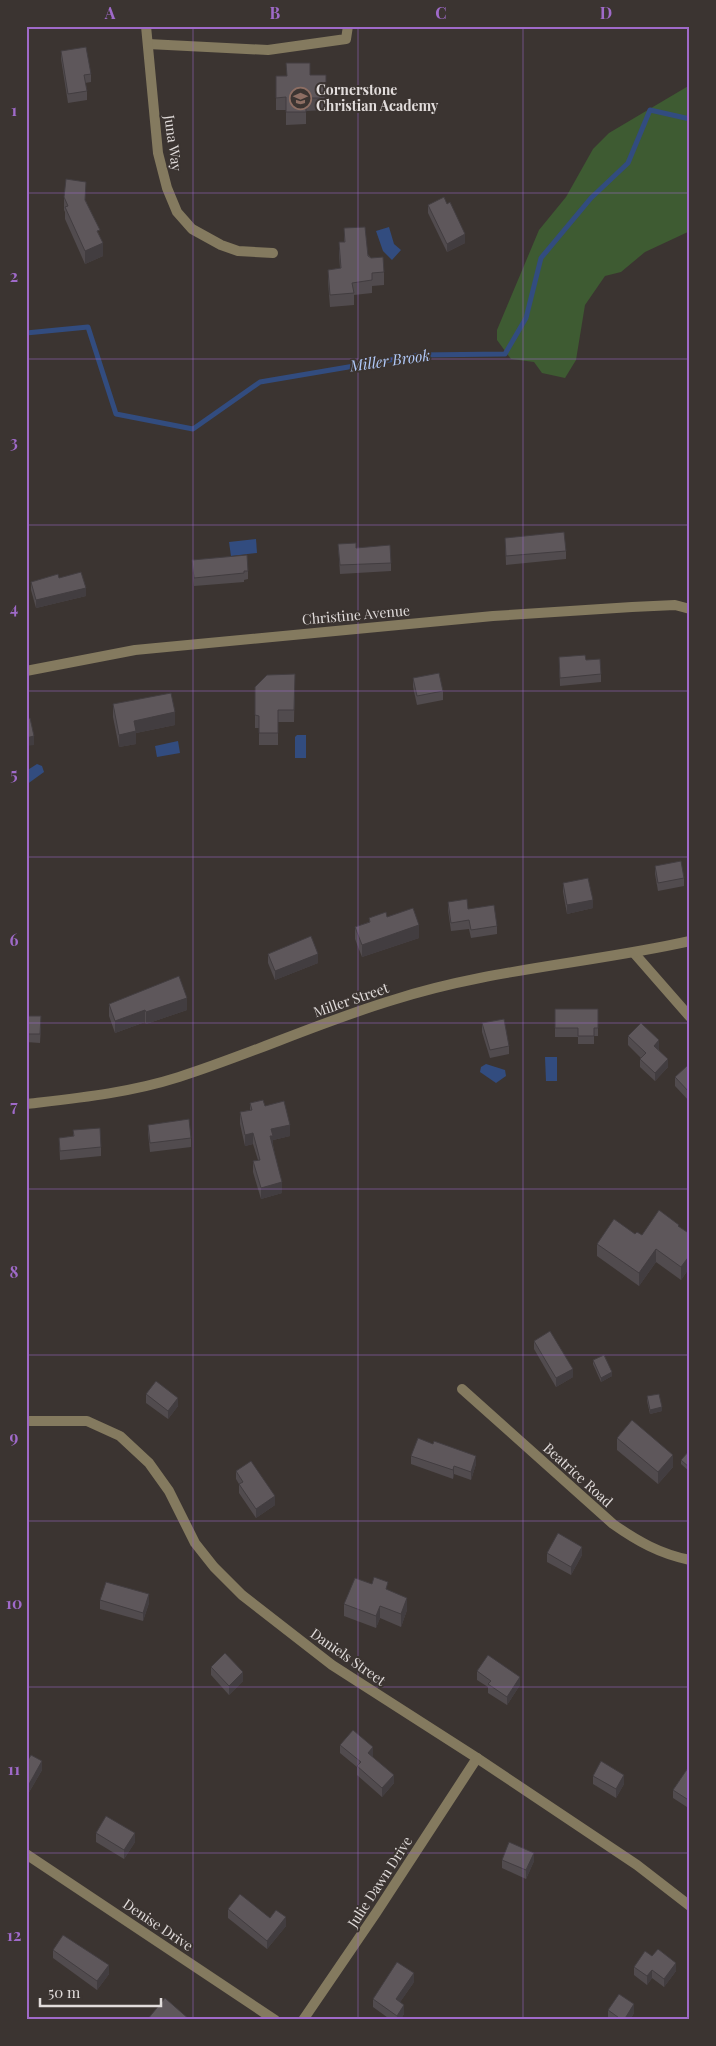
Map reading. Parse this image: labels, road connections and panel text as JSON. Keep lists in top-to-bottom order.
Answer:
{
  "streets": {
    "street": [
      "Juna Way",
      "Christine Avenue",
      "Miller Street",
      "Beatrice Road",
      "Daniels Street",
      "Julie Dawn Drive",
      "Denise Drive"
    ]
  },
  "crossings": [
    ["Daniels Street", "Julie Dawn Drive"]
  ],
  "water": ["Miller Brook"],
  "places": {
    "school or university": ["Cornerstone Christian Academy"]
  },
  "scale_bar": "50 m",
  "grid": {
    "columns": [
      "A",
      "B",
      "C",
      "D"
    ],
    "rows": [
      "1",
      "2",
      "3",
      "4",
      "5",
      "6",
      "7",
      "8",
      "9",
      "10",
      "11",
      "12"
    ]
  }
}
